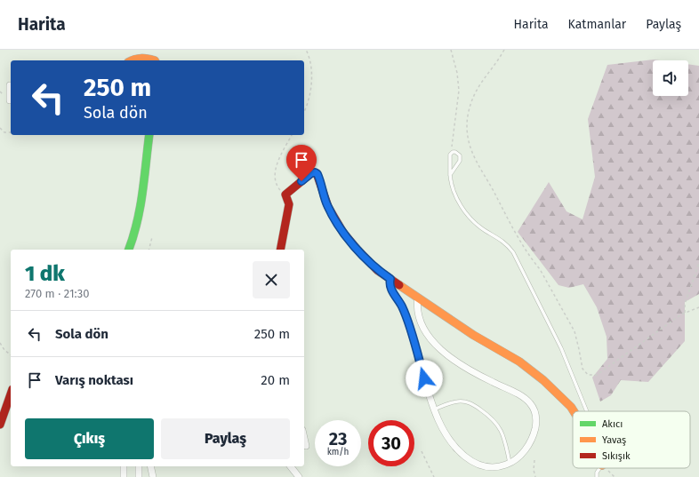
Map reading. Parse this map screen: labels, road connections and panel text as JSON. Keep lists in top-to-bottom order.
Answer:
{
  "legend": ["Akıcı", "Yavaş", "Sıkışık"],
  "page": {
    "header": "Harita",
    "nav": ["Harita", "Katmanlar", "Paylaş"],
    "turn": ["250 m", "Sola dön"],
    "heading": ["1 dk", "270 m · 21:30"],
    "list": [
      {
        "name": "Sola dön",
        "value": "250 m"
      },
      {
        "name": "Varış noktası",
        "value": "20 m"
      }
    ],
    "buttons": ["Çıkış", "Paylaş"],
    "speed": "23 km/h",
    "limit": "30"
  }
}
